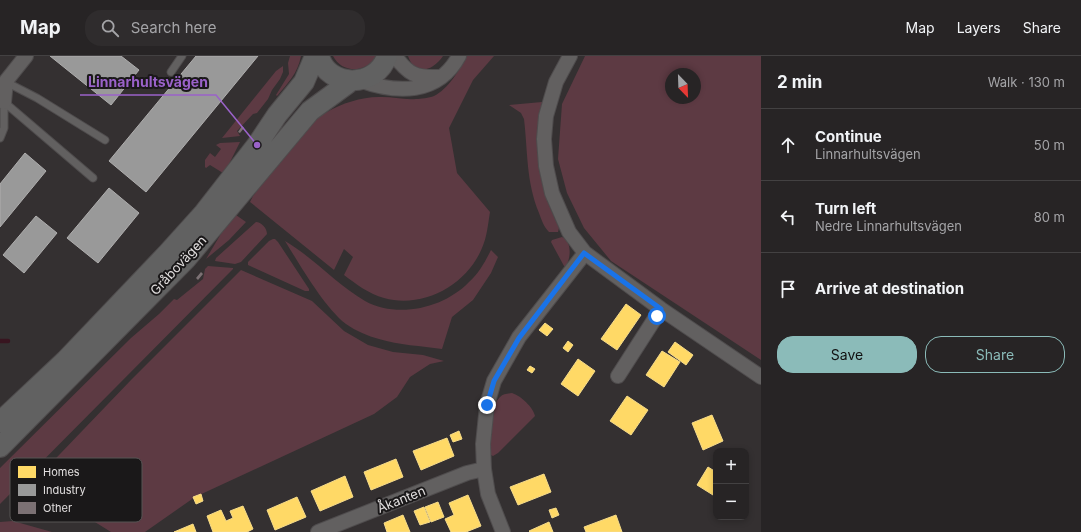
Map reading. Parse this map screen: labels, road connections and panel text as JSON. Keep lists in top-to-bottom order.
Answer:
{
  "streets": {
    "main road": ["Gråbovägen"],
    "street": ["Åkanten"]
  },
  "places": ["Linnarhultsvägen"],
  "legend": ["Homes", "Industry", "Other"],
  "north": "bottom right",
  "page": {
    "header": "Map",
    "search": "Search here",
    "nav": ["Map", "Layers", "Share"],
    "heading": ["2 min", "Walk · 130 m"],
    "list": [
      ["Continue", "Linnarhultsvägen", "50 m"],
      ["Turn left", "Nedre Linnarhultsvägen", "80 m"],
      "Arrive at destination"
    ],
    "buttons": ["Save", "Share"],
    "map_buttons": ["+", "−"]
  }
}
